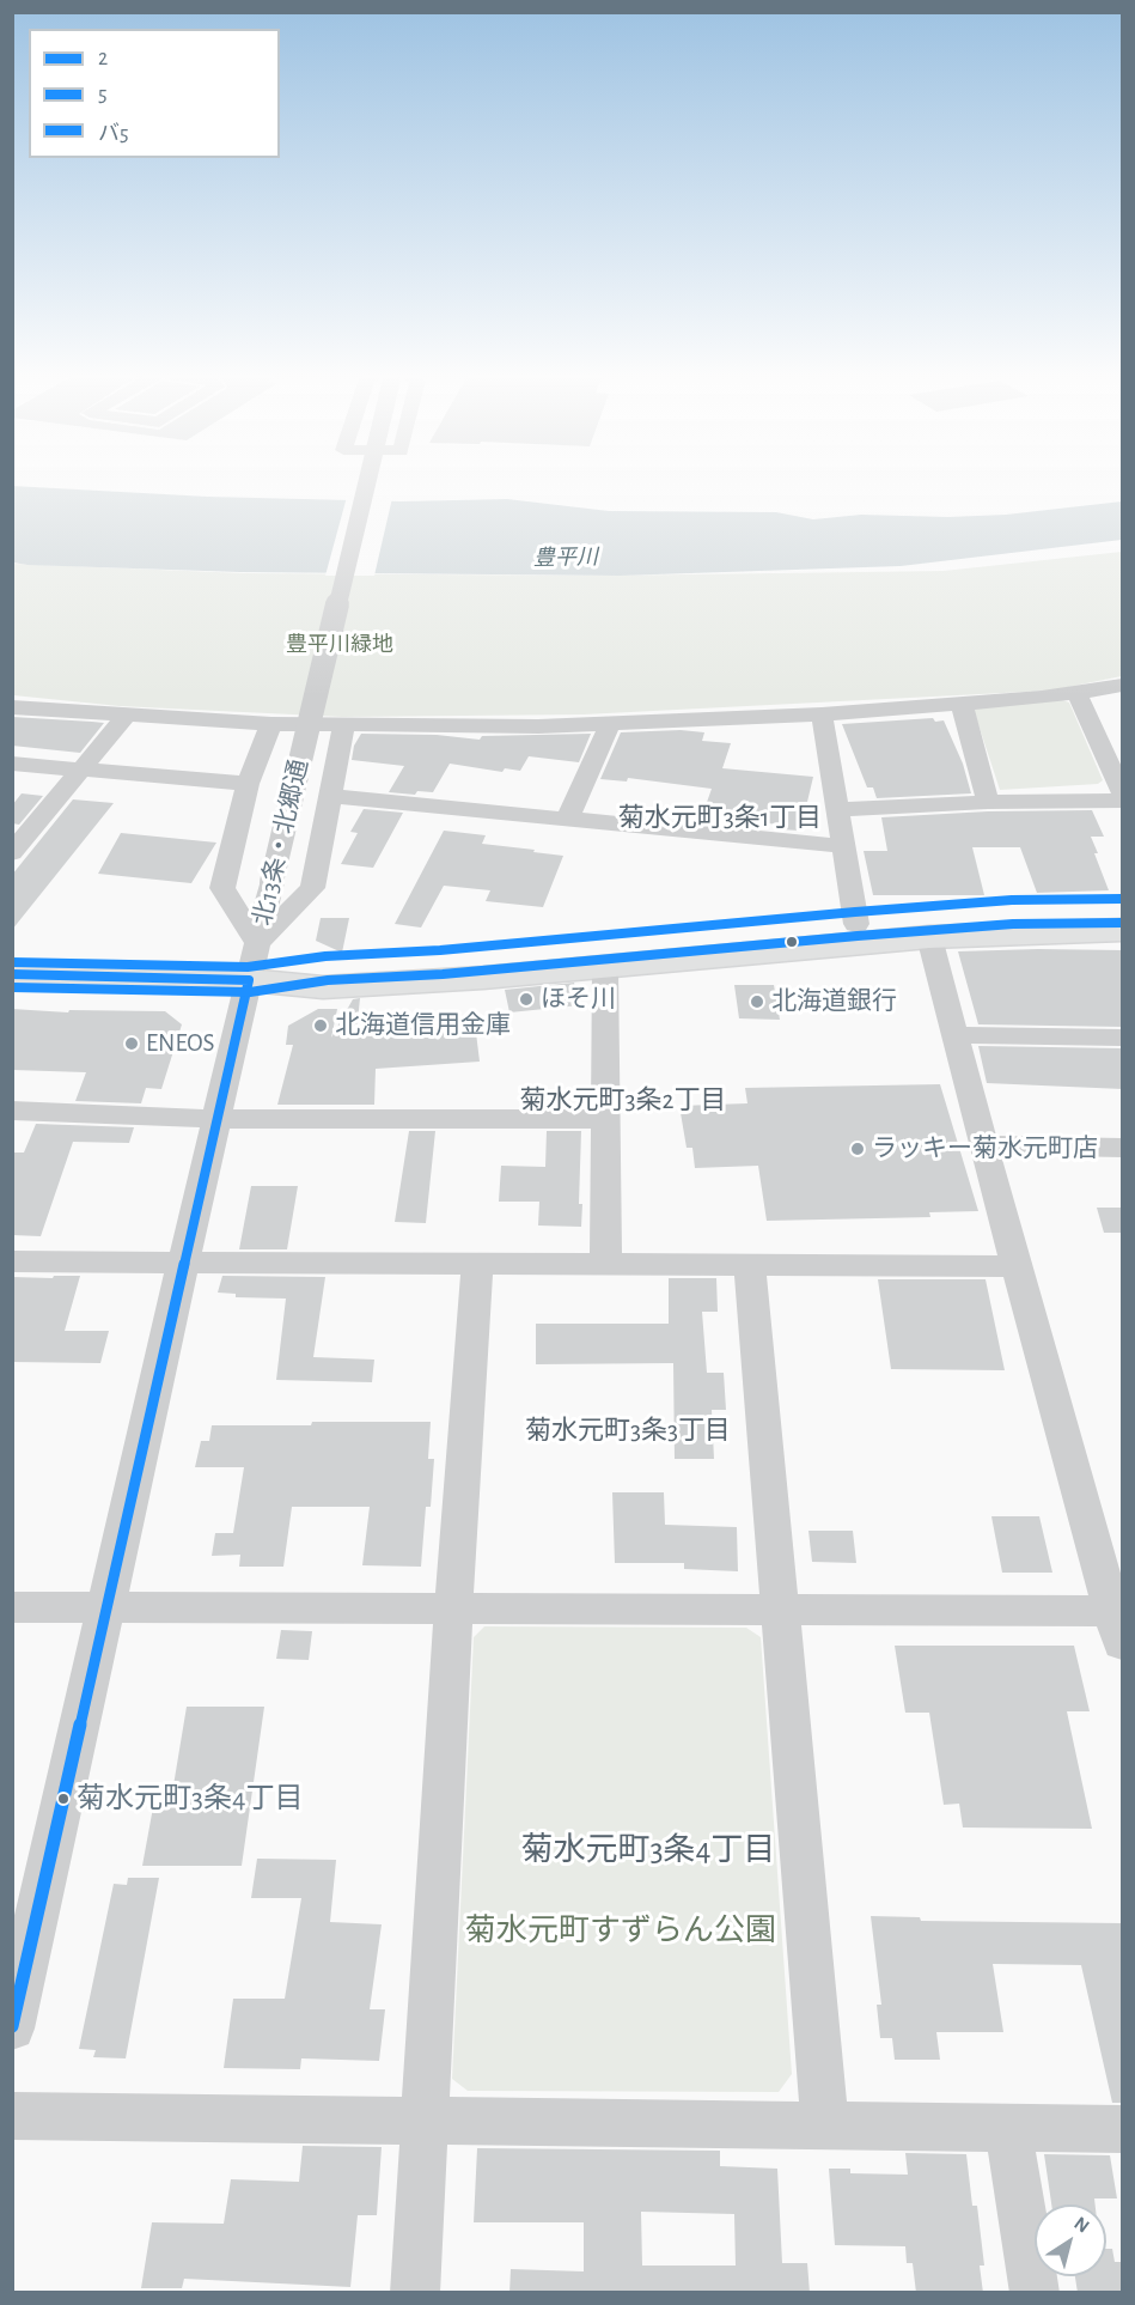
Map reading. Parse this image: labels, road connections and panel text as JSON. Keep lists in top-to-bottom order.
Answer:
{
  "streets": {
    "street": ["北13条・北郷通"]
  },
  "districts": [
    "菊水元町3条1丁目",
    "菊水元町3条2丁目",
    "菊水元町3条3丁目",
    "菊水元町3条4丁目"
  ],
  "water": ["豊平川"],
  "parks": ["豊平川緑地", "菊水元町すずらん公園"],
  "places": [
    "ほそ川",
    "北海道銀行",
    "北海道信用金庫",
    "ENEOS",
    "ラッキー菊水元町店",
    "菊水元町3条4丁目"
  ],
  "lines": ["transit line バ5", "transit line 5", "transit line 2"],
  "legend": ["2", "5", "バ5"],
  "north": "top right"
}
